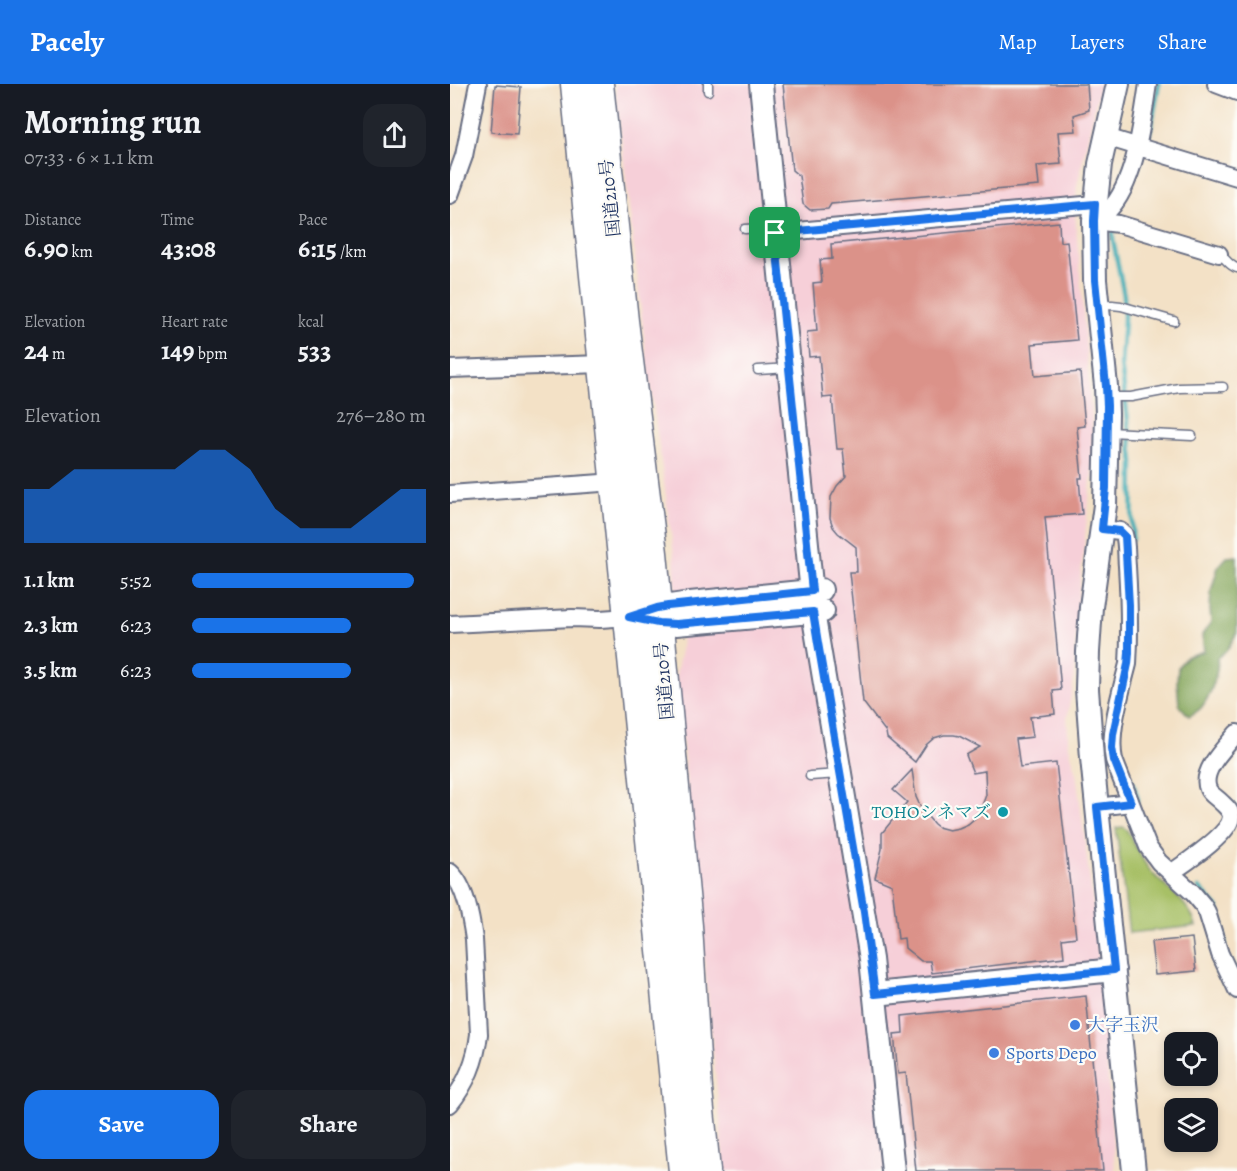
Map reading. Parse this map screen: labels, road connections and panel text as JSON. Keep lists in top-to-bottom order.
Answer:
{
  "streets": {
    "highway": ["国道210号"]
  },
  "places": ["TOHOシネマズ", "大字玉沢", "Sports Depo"],
  "page": {
    "header": "Pacely",
    "nav": ["Map", "Layers", "Share"],
    "heading": ["Morning run", "07:33 · 6 × 1.1 km"],
    "stats": [
      ["Distance", "6.90 km"],
      ["Time", "43:08"],
      ["Pace", "6:15 /km"],
      ["Elevation", "24 m"],
      ["Heart rate", "149 bpm"],
      ["kcal", "533"]
    ],
    "chart": ["Elevation", "276–280 m"],
    "list": [
      {
        "name": "1.1 km",
        "note": "5:52"
      },
      {
        "name": "2.3 km",
        "note": "6:23"
      },
      {
        "name": "3.5 km",
        "note": "6:23"
      }
    ],
    "buttons": ["Save", "Share"]
  }
}
